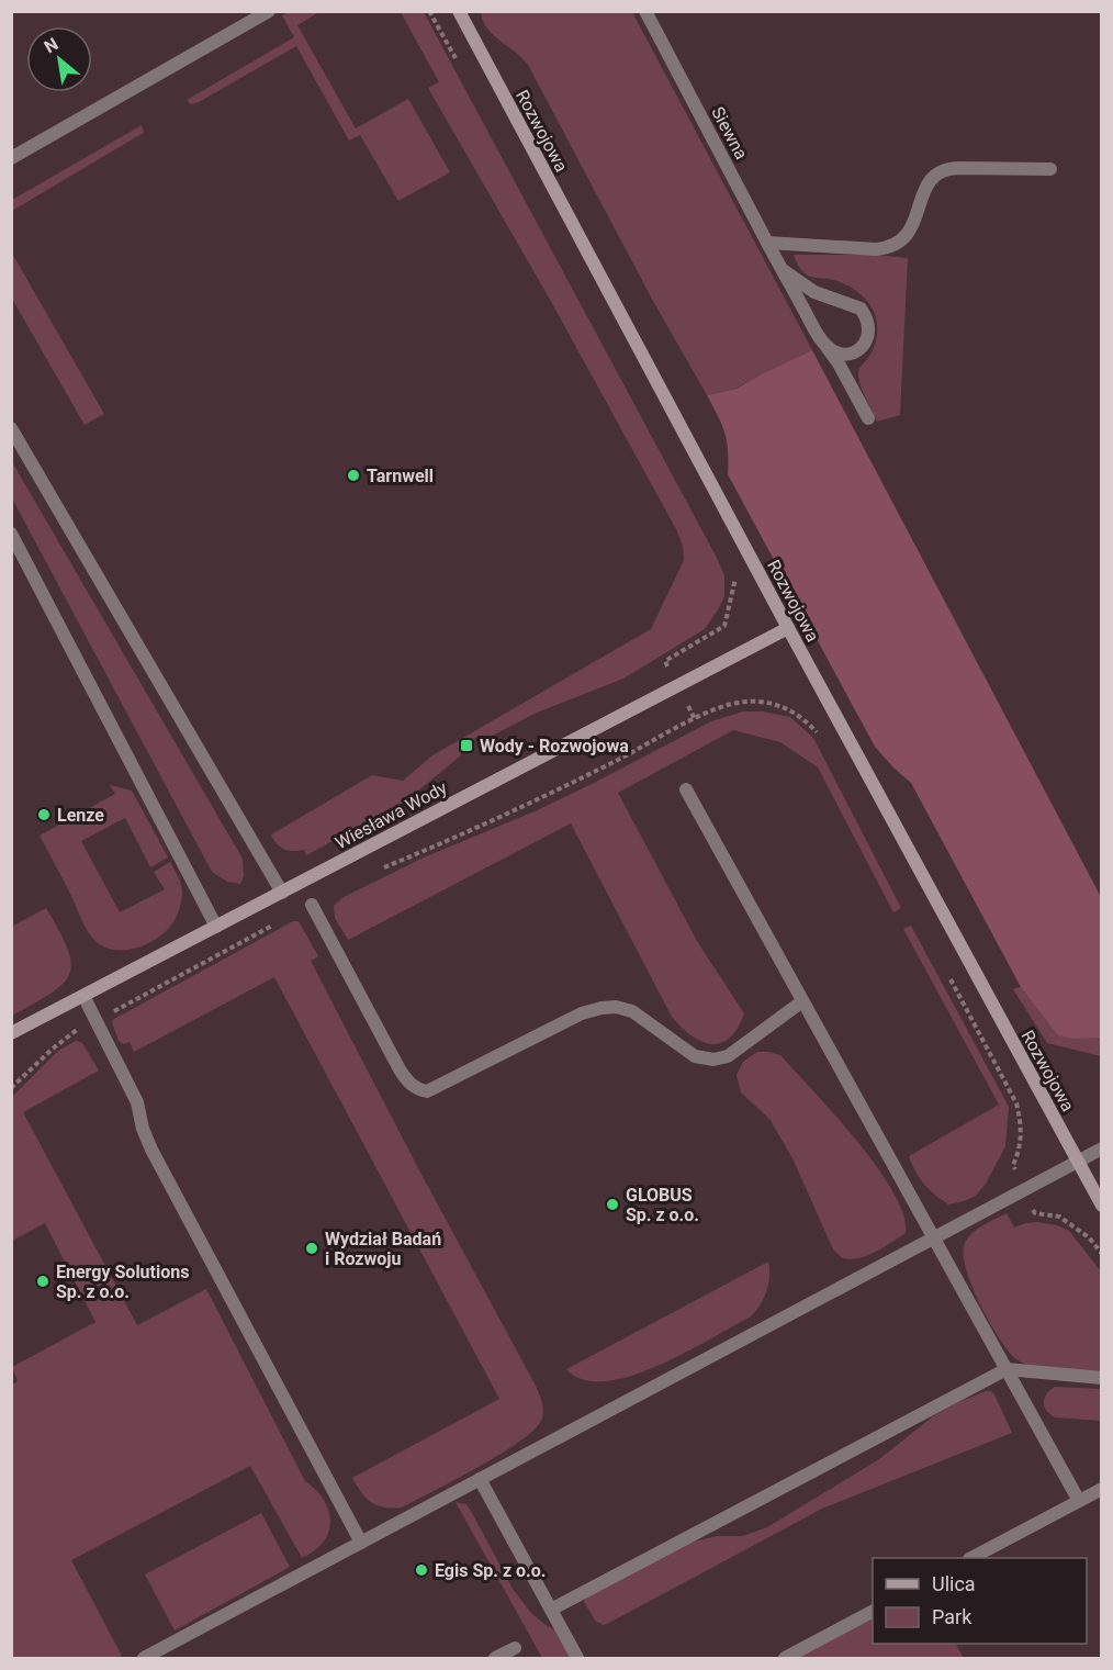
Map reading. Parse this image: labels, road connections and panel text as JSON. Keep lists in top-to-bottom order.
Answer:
{
  "streets": {
    "street": ["Rozwojowa", "Siewna", "Wiesława Wody"]
  },
  "crossings": [
    ["Rozwojowa", "Wiesława Wody"]
  ],
  "places": {
    "other": [
      "Tarnwell",
      "Lenze",
      "GLOBUS Sp. z o.o.",
      "Wydział Badań i Rozwoju",
      "Energy Solutions Sp. z o.o.",
      "Egis Sp. z o.o."
    ],
    "transit": ["Wody - Rozwojowa"]
  },
  "legend": ["Ulica", "Park"],
  "north": "top left"
}
